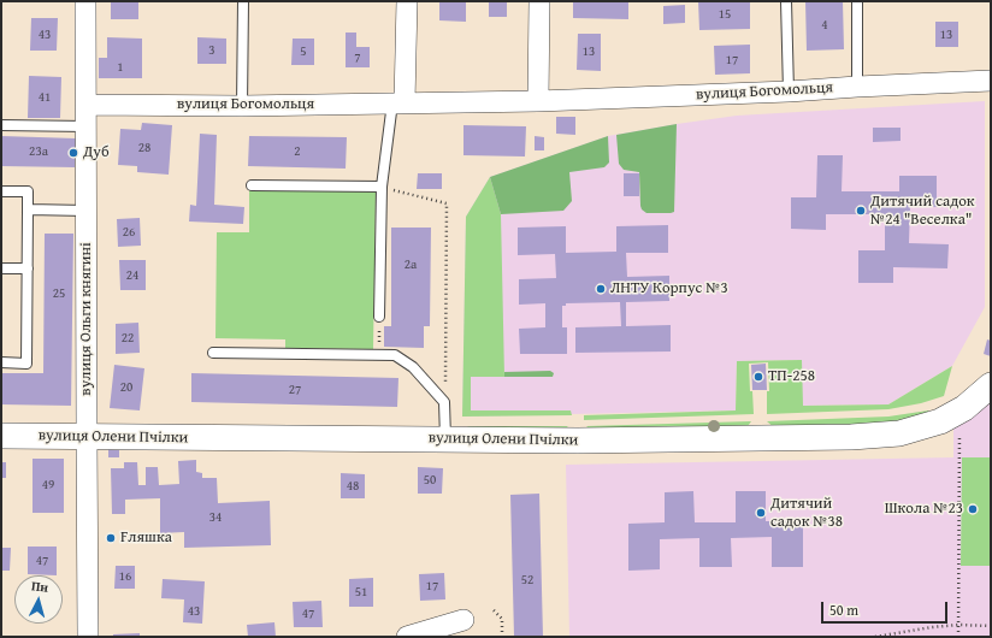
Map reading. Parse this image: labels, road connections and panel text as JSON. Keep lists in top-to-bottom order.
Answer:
{
  "streets": {
    "street": ["вулиця Богомольця", "вулиця Ольги княгині", "вулиця Олени Пчілки"]
  },
  "crossings": [
    ["вулиця Богомольця", "вулиця Ольги княгині"],
    ["вулиця Ольги княгині", "вулиця Олени Пчілки"]
  ],
  "places": [
    "Дуб",
    "Дитячий садок №24 \"Веселка\"",
    "ЛНТУ Корпус №3",
    "ТП-258",
    "Школа №23",
    "Дитячий садок №38",
    "Fляшка"
  ],
  "house_numbers": [
    "15",
    "4",
    "43",
    "13",
    "3",
    "5",
    "13",
    "7",
    "17",
    "1",
    "41",
    "28",
    "23а",
    "2",
    "26",
    "2а",
    "24",
    "25",
    "22",
    "20",
    "27",
    "50",
    "49",
    "48",
    "34",
    "47",
    "16",
    "52",
    "17",
    "51",
    "43",
    "47"
  ],
  "scale_bar": "50 m",
  "north": "top"
}
